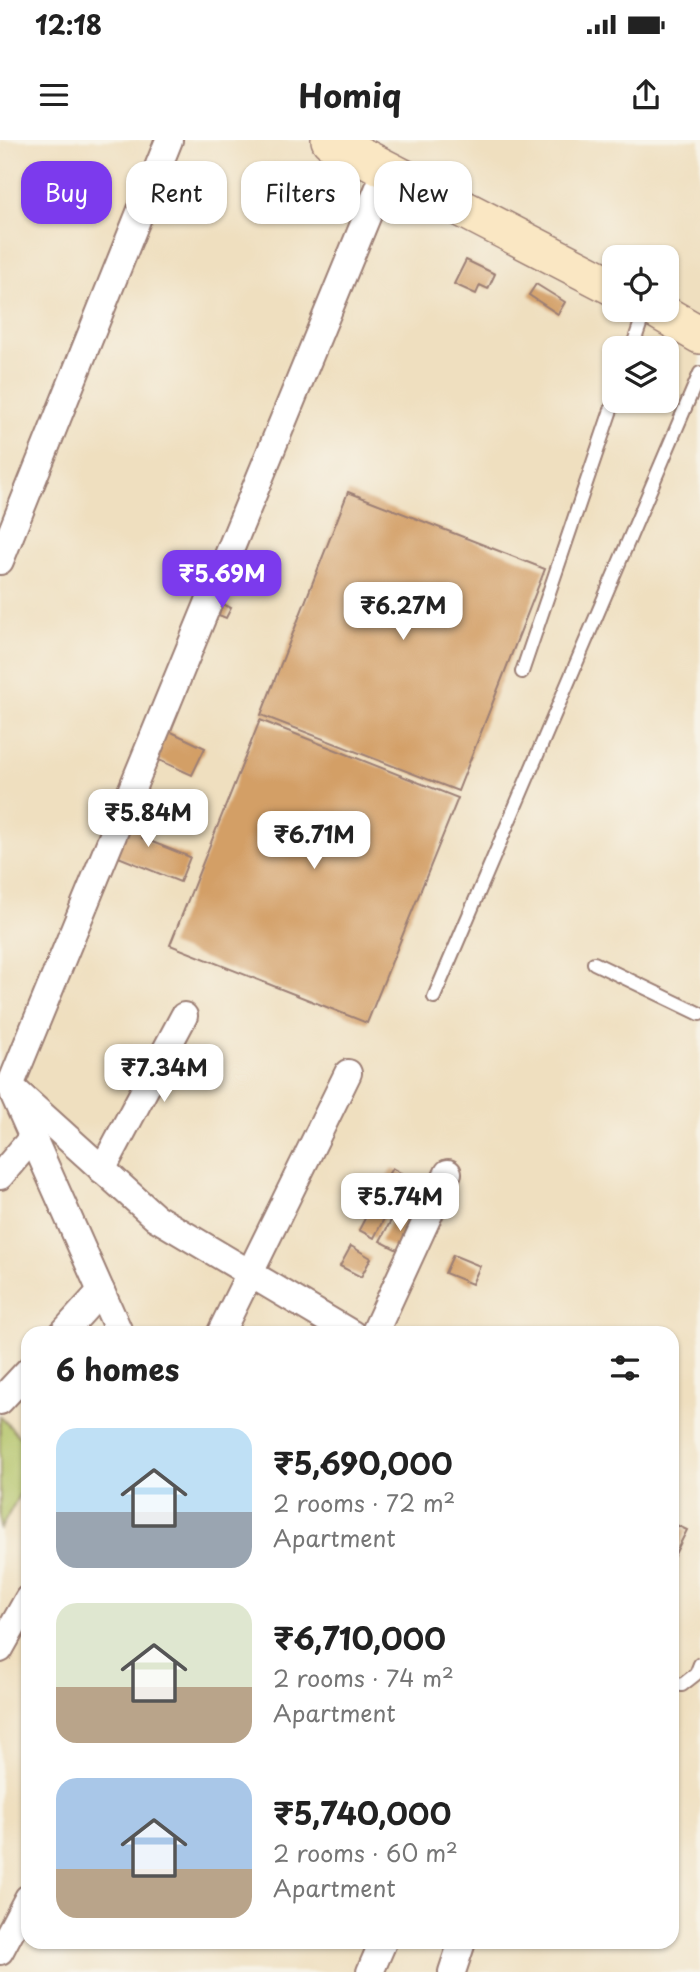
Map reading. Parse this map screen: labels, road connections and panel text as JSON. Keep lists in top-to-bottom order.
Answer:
{
  "page": {
    "status": "12:18",
    "header": "Homiq",
    "chip": [
      "Buy",
      "Rent",
      "Filters",
      "New"
    ],
    "price": [
      "₹5.69M",
      "₹6.27M",
      "₹5.84M",
      "₹6.71M",
      "₹7.34M",
      "₹5.74M"
    ],
    "heading": "6 homes",
    "list": [
      {
        "name": "₹5,690,000",
        "note": "2 rooms · 72 m² · Apartment"
      },
      {
        "name": "₹6,710,000",
        "note": "2 rooms · 74 m² · Apartment"
      },
      {
        "name": "₹5,740,000",
        "note": "2 rooms · 60 m² · Apartment"
      }
    ]
  }
}
